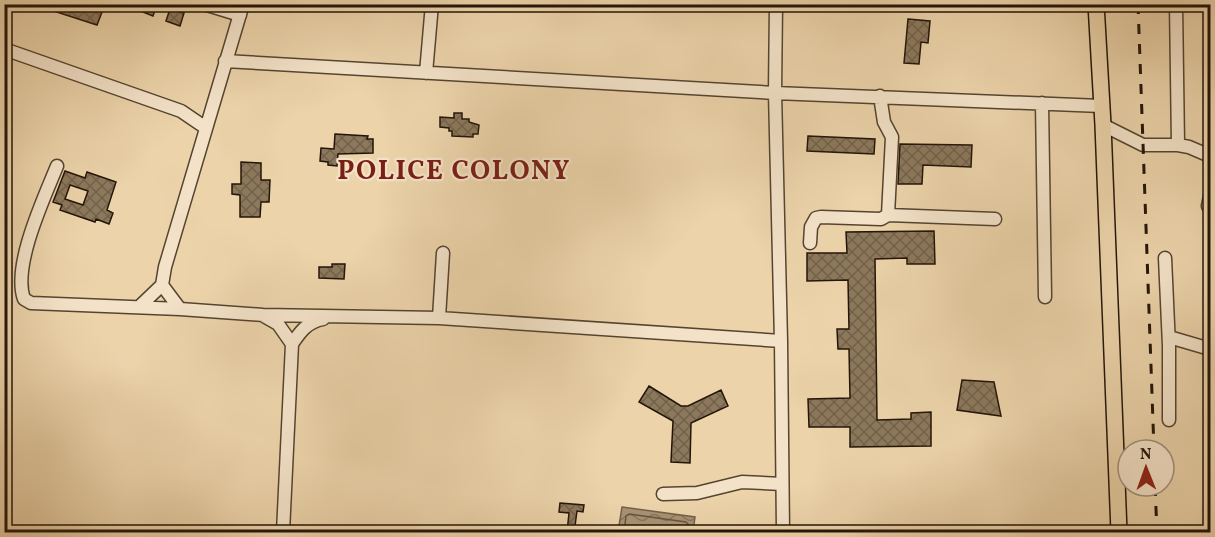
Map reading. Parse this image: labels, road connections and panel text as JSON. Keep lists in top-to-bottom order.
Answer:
{
  "districts": ["POLICE COLONY"],
  "north": "top"
}
